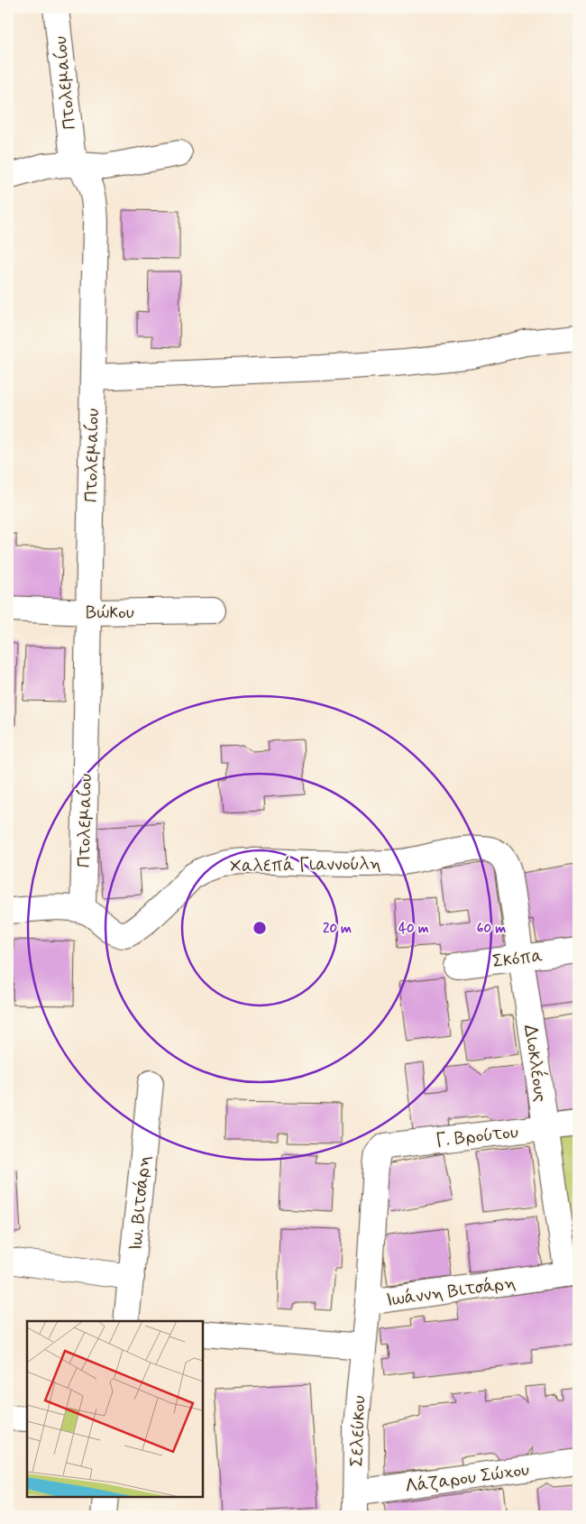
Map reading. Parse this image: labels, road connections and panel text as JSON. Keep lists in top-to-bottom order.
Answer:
{
  "streets": {
    "street": [
      "Πτολεμαίου",
      "Βώκου",
      "Χαλεπά Γιαννούλη",
      "Σκόπα",
      "Διοκλέους",
      "Γ. Βρούτου",
      "Ιω. Βιτσάρη",
      "Ιωάννη Βιτσάρη",
      "Σελεύκου",
      "Λάζαρου Σώχου"
    ]
  },
  "crossings": [
    ["Πτολεμαίου", "Βώκου"],
    ["Πτολεμαίου", "Χαλεπά Γιαννούλη"],
    ["Χαλεπά Γιαννούλη", "Διοκλέους"],
    ["Σκόπα", "Διοκλέους"],
    ["Διοκλέους", "Γ. Βρούτου"],
    ["Διοκλέους", "Ιωάννη Βιτσάρη"],
    ["Γ. Βρούτου", "Ιωάννη Βιτσάρη"],
    ["Ιωάννη Βιτσάρη", "Σελεύκου"],
    ["Σελεύκου", "Λάζαρου Σώχου"]
  ],
  "rings": ["20 m", "40 m", "60 m"]
}
